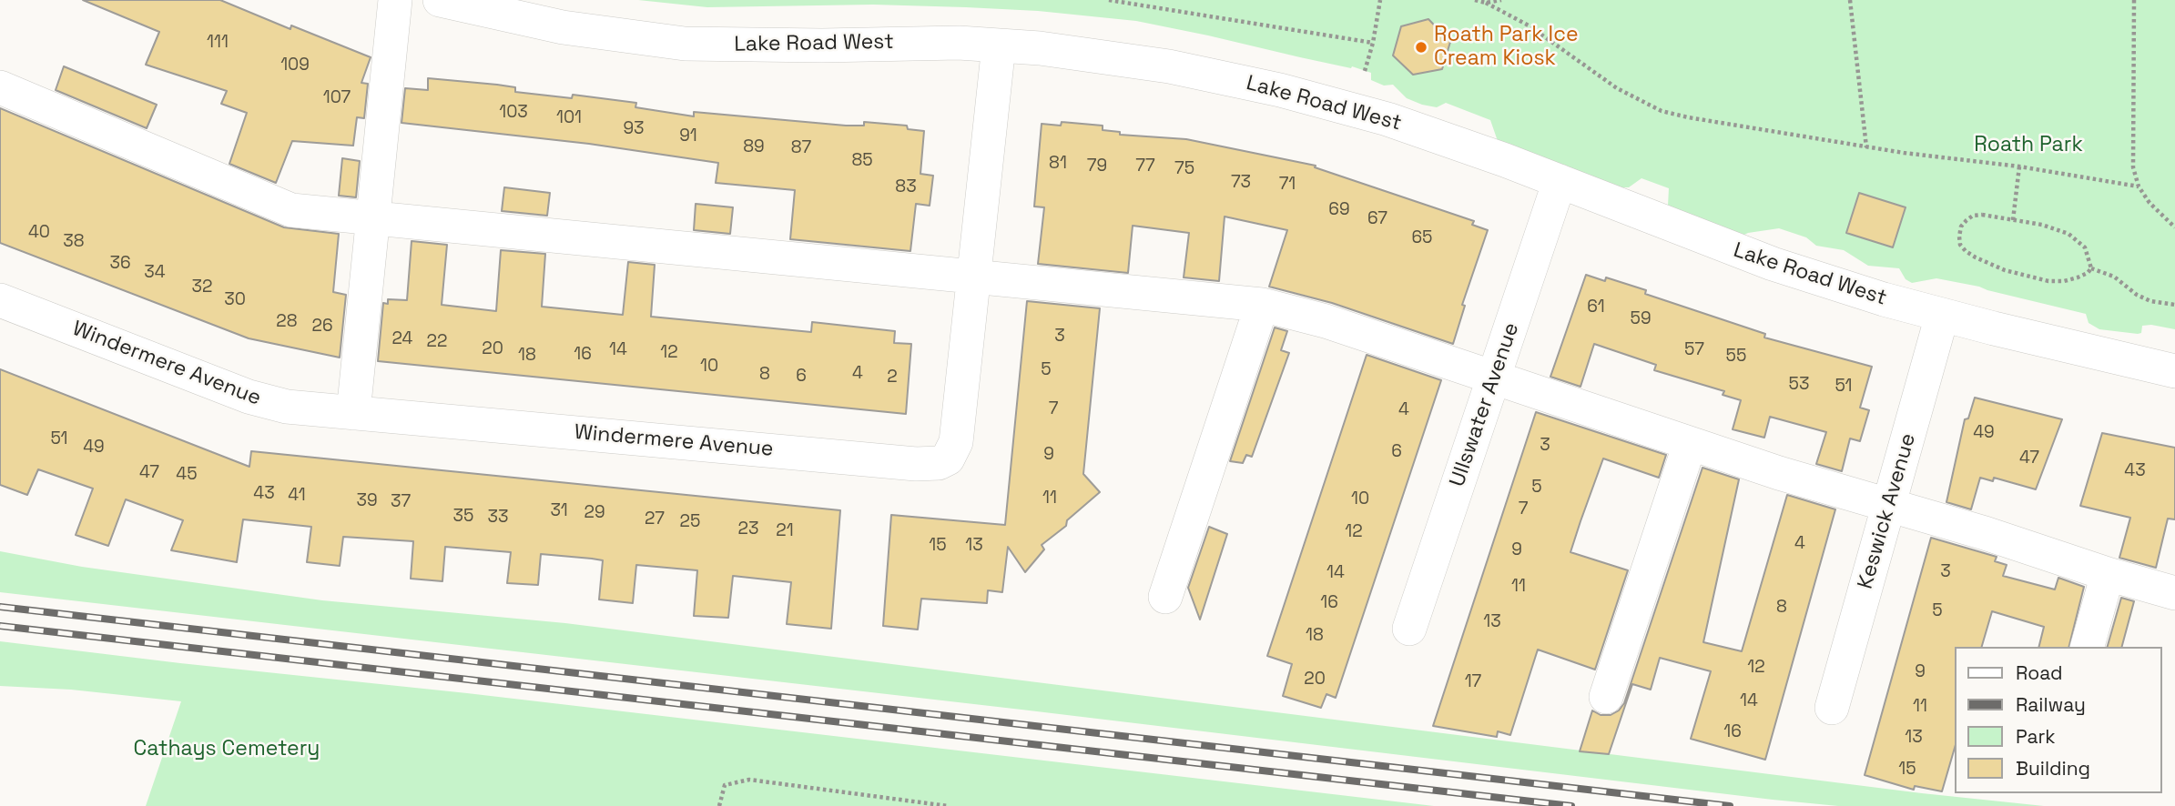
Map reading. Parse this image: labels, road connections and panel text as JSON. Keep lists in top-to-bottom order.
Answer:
{
  "streets": {
    "street": [
      "Lake Road West",
      "Windermere Avenue",
      "Ullswater Avenue",
      "Keswick Avenue"
    ]
  },
  "crossings": [
    ["Lake Road West", "Windermere Avenue"],
    ["Lake Road West", "Ullswater Avenue"],
    ["Lake Road West", "Keswick Avenue"]
  ],
  "parks": ["Roath Park", "Cathays Cemetery"],
  "places": ["Roath Park Ice Cream Kiosk"],
  "house_numbers": [
    "111",
    "109",
    "107",
    "103",
    "101",
    "93",
    "91",
    "89",
    "87",
    "85",
    "81",
    "79",
    "77",
    "75",
    "73",
    "71",
    "83",
    "69",
    "67",
    "40",
    "65",
    "38",
    "36",
    "34",
    "32",
    "30",
    "61",
    "59",
    "28",
    "26",
    "3",
    "24",
    "22",
    "20",
    "14",
    "57",
    "12",
    "16",
    "18",
    "55",
    "10",
    "5",
    "4",
    "8",
    "6",
    "2",
    "53",
    "51",
    "7",
    "4",
    "49",
    "51",
    "3",
    "49",
    "6",
    "9",
    "47",
    "43",
    "47",
    "45",
    "5",
    "43",
    "41",
    "11",
    "10",
    "39",
    "37",
    "7",
    "31",
    "29",
    "35",
    "33",
    "27",
    "25",
    "23",
    "21",
    "12",
    "4",
    "15",
    "13",
    "9",
    "3",
    "14",
    "11",
    "16",
    "8",
    "5",
    "13",
    "18",
    "12",
    "9",
    "20",
    "17",
    "14",
    "11",
    "16",
    "13",
    "15"
  ],
  "legend": [
    "Road",
    "Railway",
    "Park",
    "Building"
  ]
}
